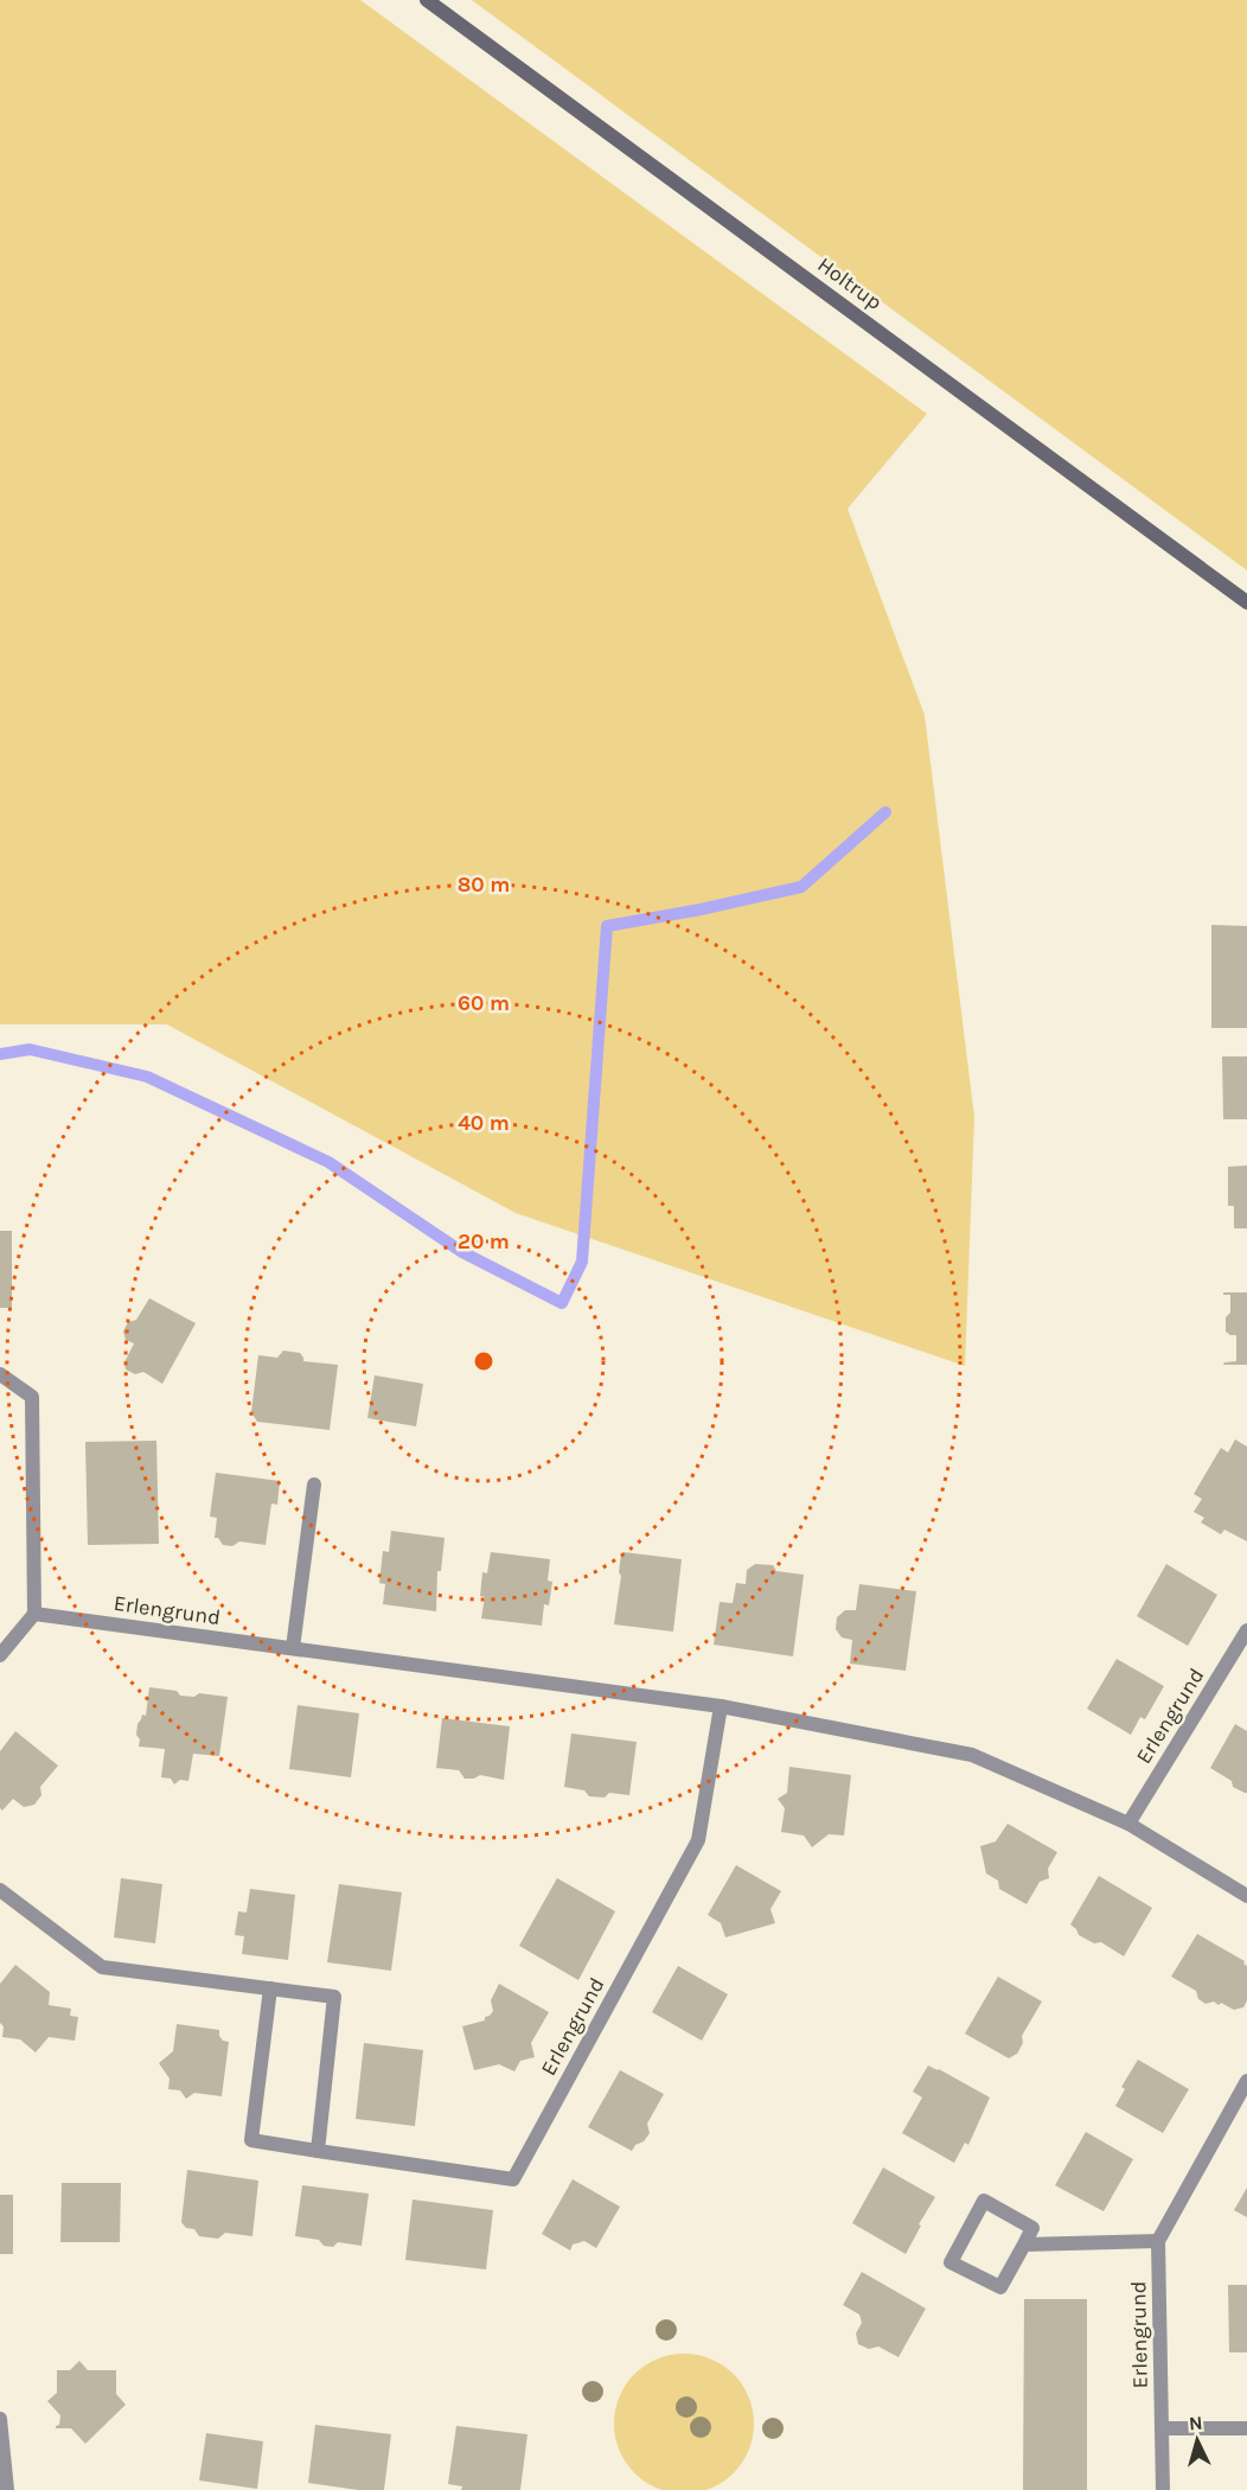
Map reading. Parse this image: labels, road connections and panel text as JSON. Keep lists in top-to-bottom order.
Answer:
{
  "streets": {
    "main road": ["Holtrup"],
    "street": ["Erlengrund"]
  },
  "north": "top",
  "rings": [
    "80 m",
    "60 m",
    "40 m",
    "20 m"
  ]
}
